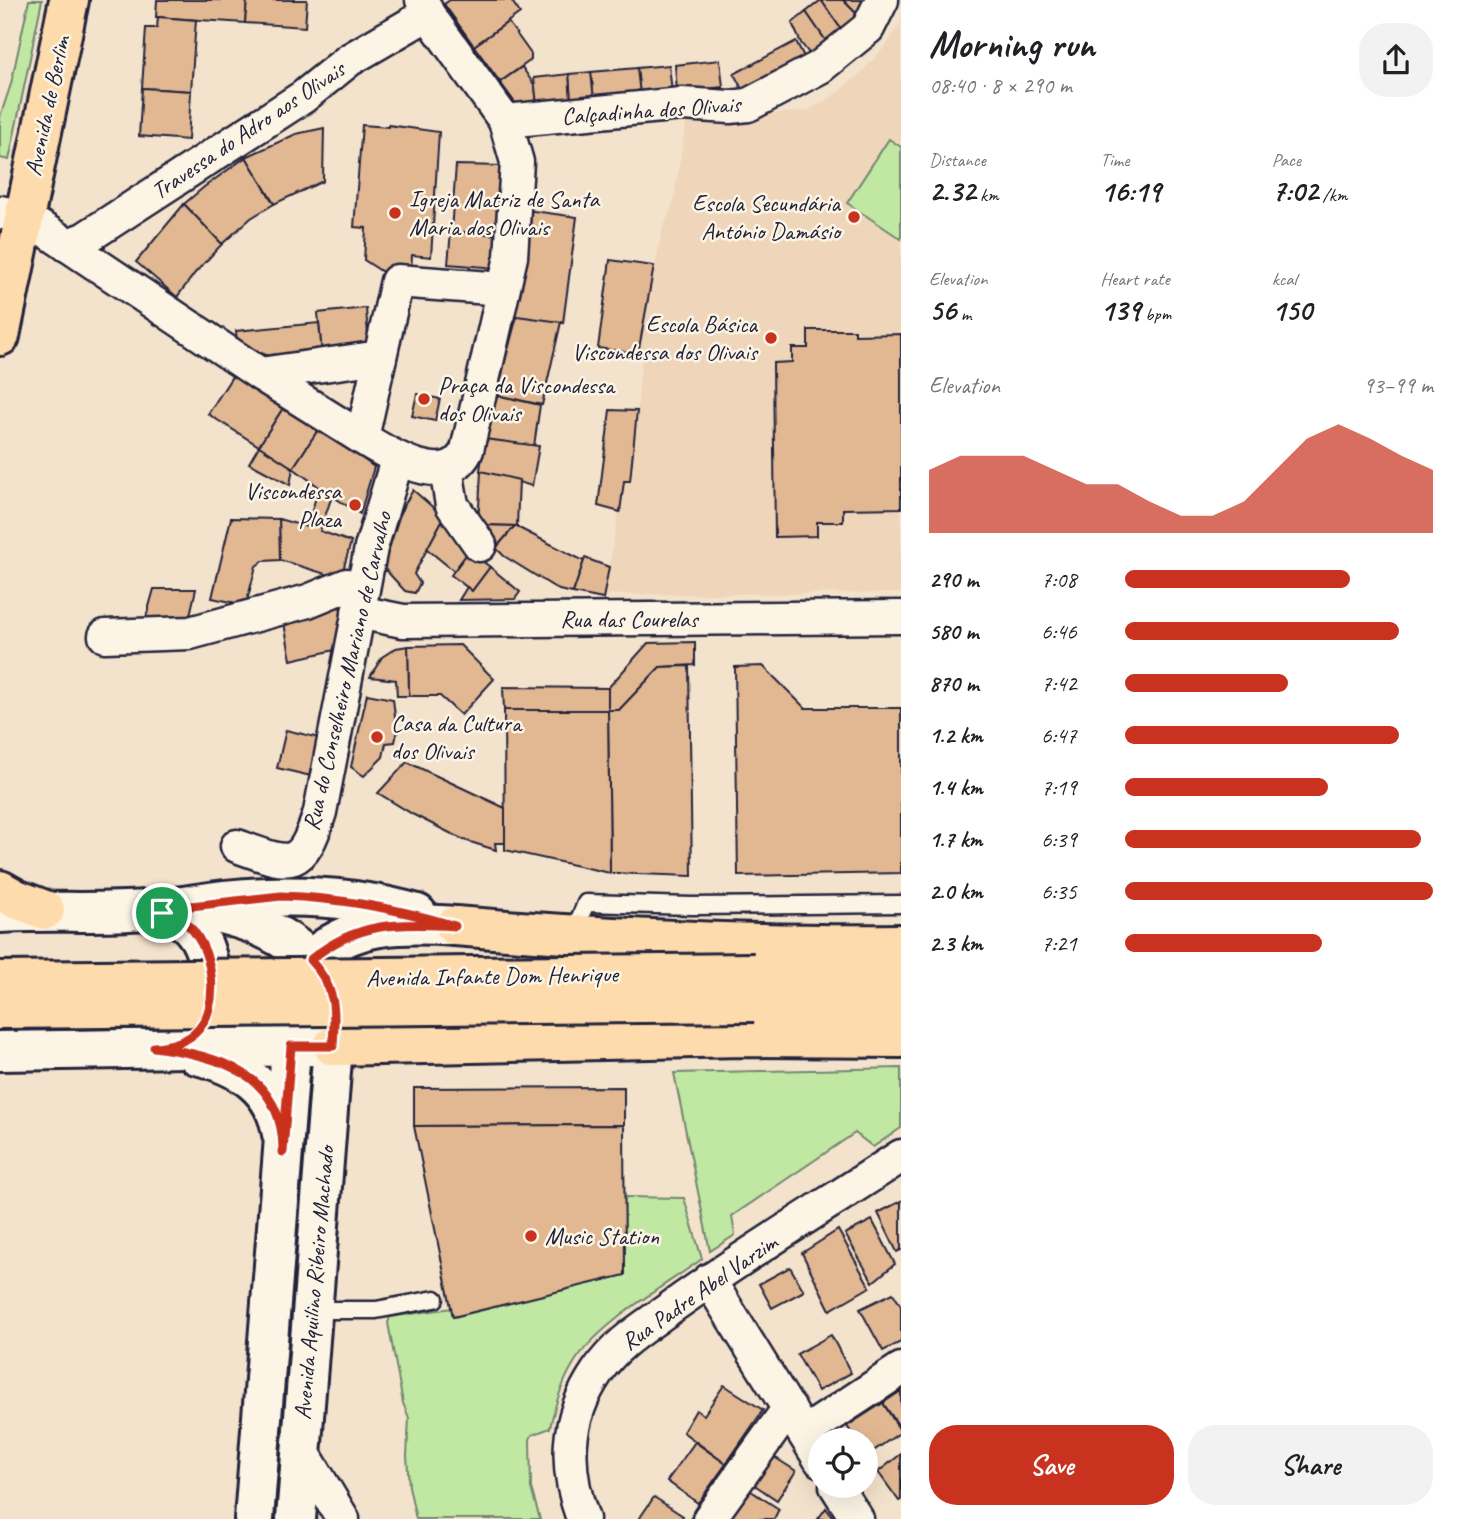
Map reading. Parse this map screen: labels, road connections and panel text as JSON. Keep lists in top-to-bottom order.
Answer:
{
  "streets": {
    "main road": ["Avenida de Berlim", "Avenida Infante Dom Henrique", "Avenida Aquilino Ribeiro Machado"],
    "street": [
      "Calçadinha dos Olivais",
      "Travessa do Adro aos Olivais",
      "Rua das Courelas",
      "Rua do Conselheiro Mariano de Carvalho",
      "Rua Padre Abel Varzim"
    ]
  },
  "crossings": [
    ["Rua das Courelas", "Rua do Conselheiro Mariano de Carvalho"]
  ],
  "places": [
    "Igreja Matriz de Santa Maria dos Olivais",
    "Escola Secundária António Damásio",
    "Escola Básica Viscondessa dos Olivais",
    "Praça da Viscondessa dos Olivais",
    "Viscondessa Plaza",
    "Casa da Cultura dos Olivais",
    "Music Station"
  ],
  "page": {
    "heading": ["Morning run", "08:40 · 8 × 290 m"],
    "stats": [
      ["Distance", "2.32 km"],
      ["Time", "16:19"],
      ["Pace", "7:02 /km"],
      ["Elevation", "56 m"],
      ["Heart rate", "139 bpm"],
      ["kcal", "150"]
    ],
    "chart": ["Elevation", "93–99 m"],
    "list": [
      {
        "name": "290 m",
        "note": "7:08"
      },
      {
        "name": "580 m",
        "note": "6:46"
      },
      {
        "name": "870 m",
        "note": "7:42"
      },
      {
        "name": "1.2 km",
        "note": "6:47"
      },
      {
        "name": "1.4 km",
        "note": "7:19"
      },
      {
        "name": "1.7 km",
        "note": "6:39"
      },
      {
        "name": "2.0 km",
        "note": "6:35"
      },
      {
        "name": "2.3 km",
        "note": "7:21"
      }
    ],
    "buttons": ["Save", "Share"]
  }
}
